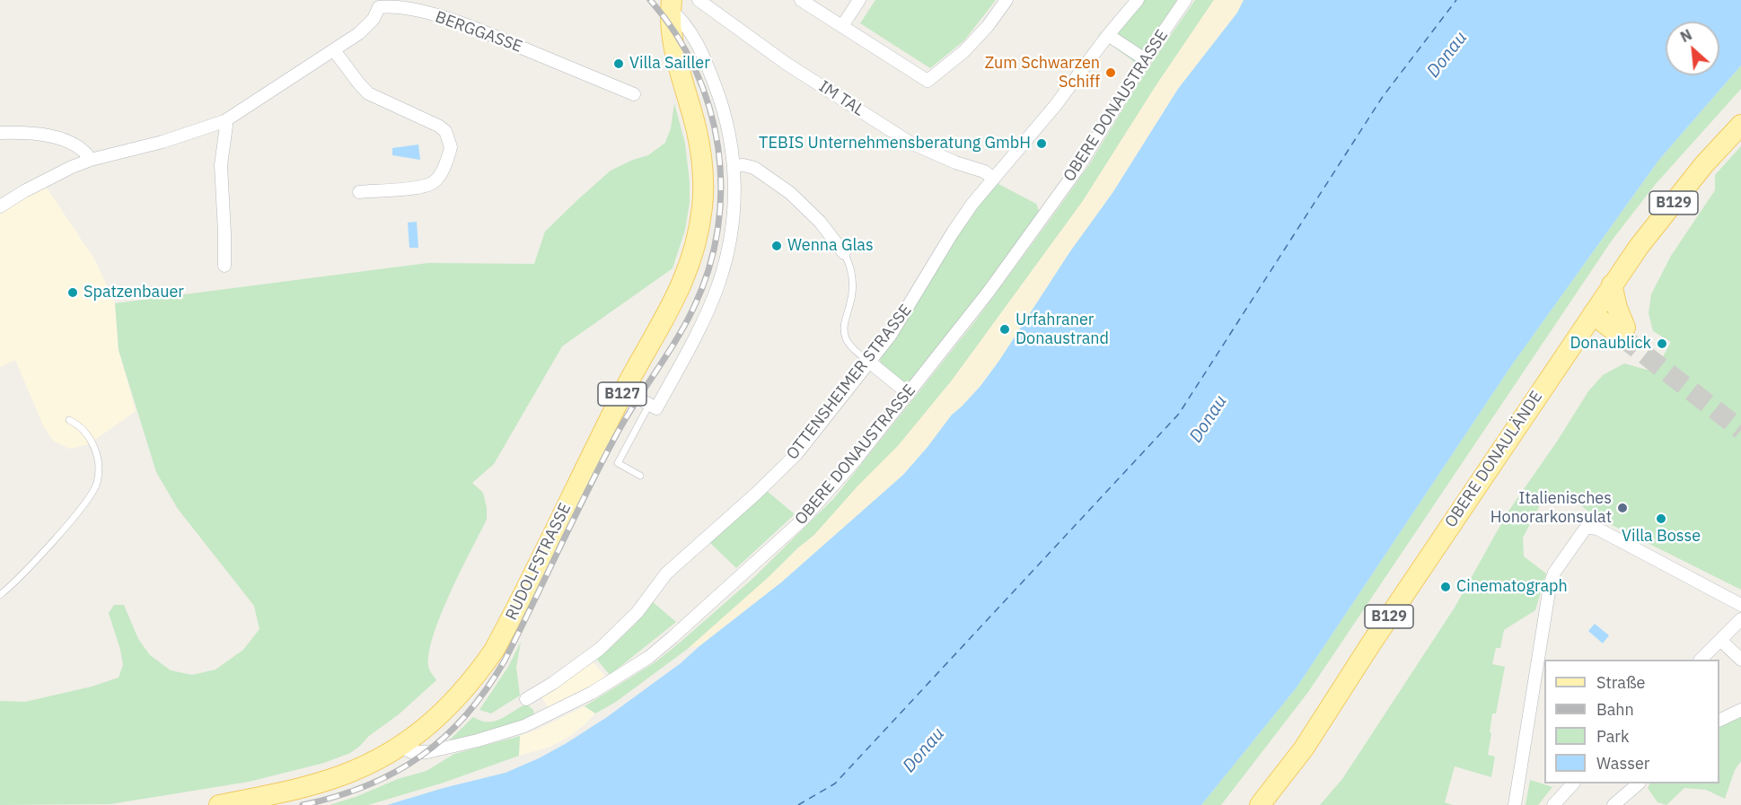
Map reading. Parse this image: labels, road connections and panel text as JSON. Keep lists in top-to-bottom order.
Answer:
{
  "streets": {
    "main road": [
      "B129",
      "B127",
      "OBERE DONAULÄNDE",
      "RUDOLFSTRASSE"
    ],
    "street": [
      "BERGGASSE",
      "IM TAL",
      "OBERE DONAUSTRASSE",
      "OTTENSHEIMER STRASSE"
    ]
  },
  "crossings": [
    ["IM TAL", "OTTENSHEIMER STRASSE"],
    ["OBERE DONAUSTRASSE", "OTTENSHEIMER STRASSE"],
    ["OBERE DONAUSTRASSE", "B127"],
    ["OBERE DONAUSTRASSE", "RUDOLFSTRASSE"],
    ["B127", "RUDOLFSTRASSE"]
  ],
  "water": ["Donau"],
  "places": [
    "Villa Sailler",
    "Zum Schwarzen Schiff",
    "TEBIS Unternehmensberatung GmbH",
    "Wenna Glas",
    "Spatzenbauer",
    "Urfahraner Donaustrand",
    "Donaublick",
    "Italienisches Honorarkonsulat",
    "Villa Bosse",
    "Cinematograph"
  ],
  "legend": [
    "Straße",
    "Bahn",
    "Park",
    "Wasser"
  ],
  "north": "top left"
}
